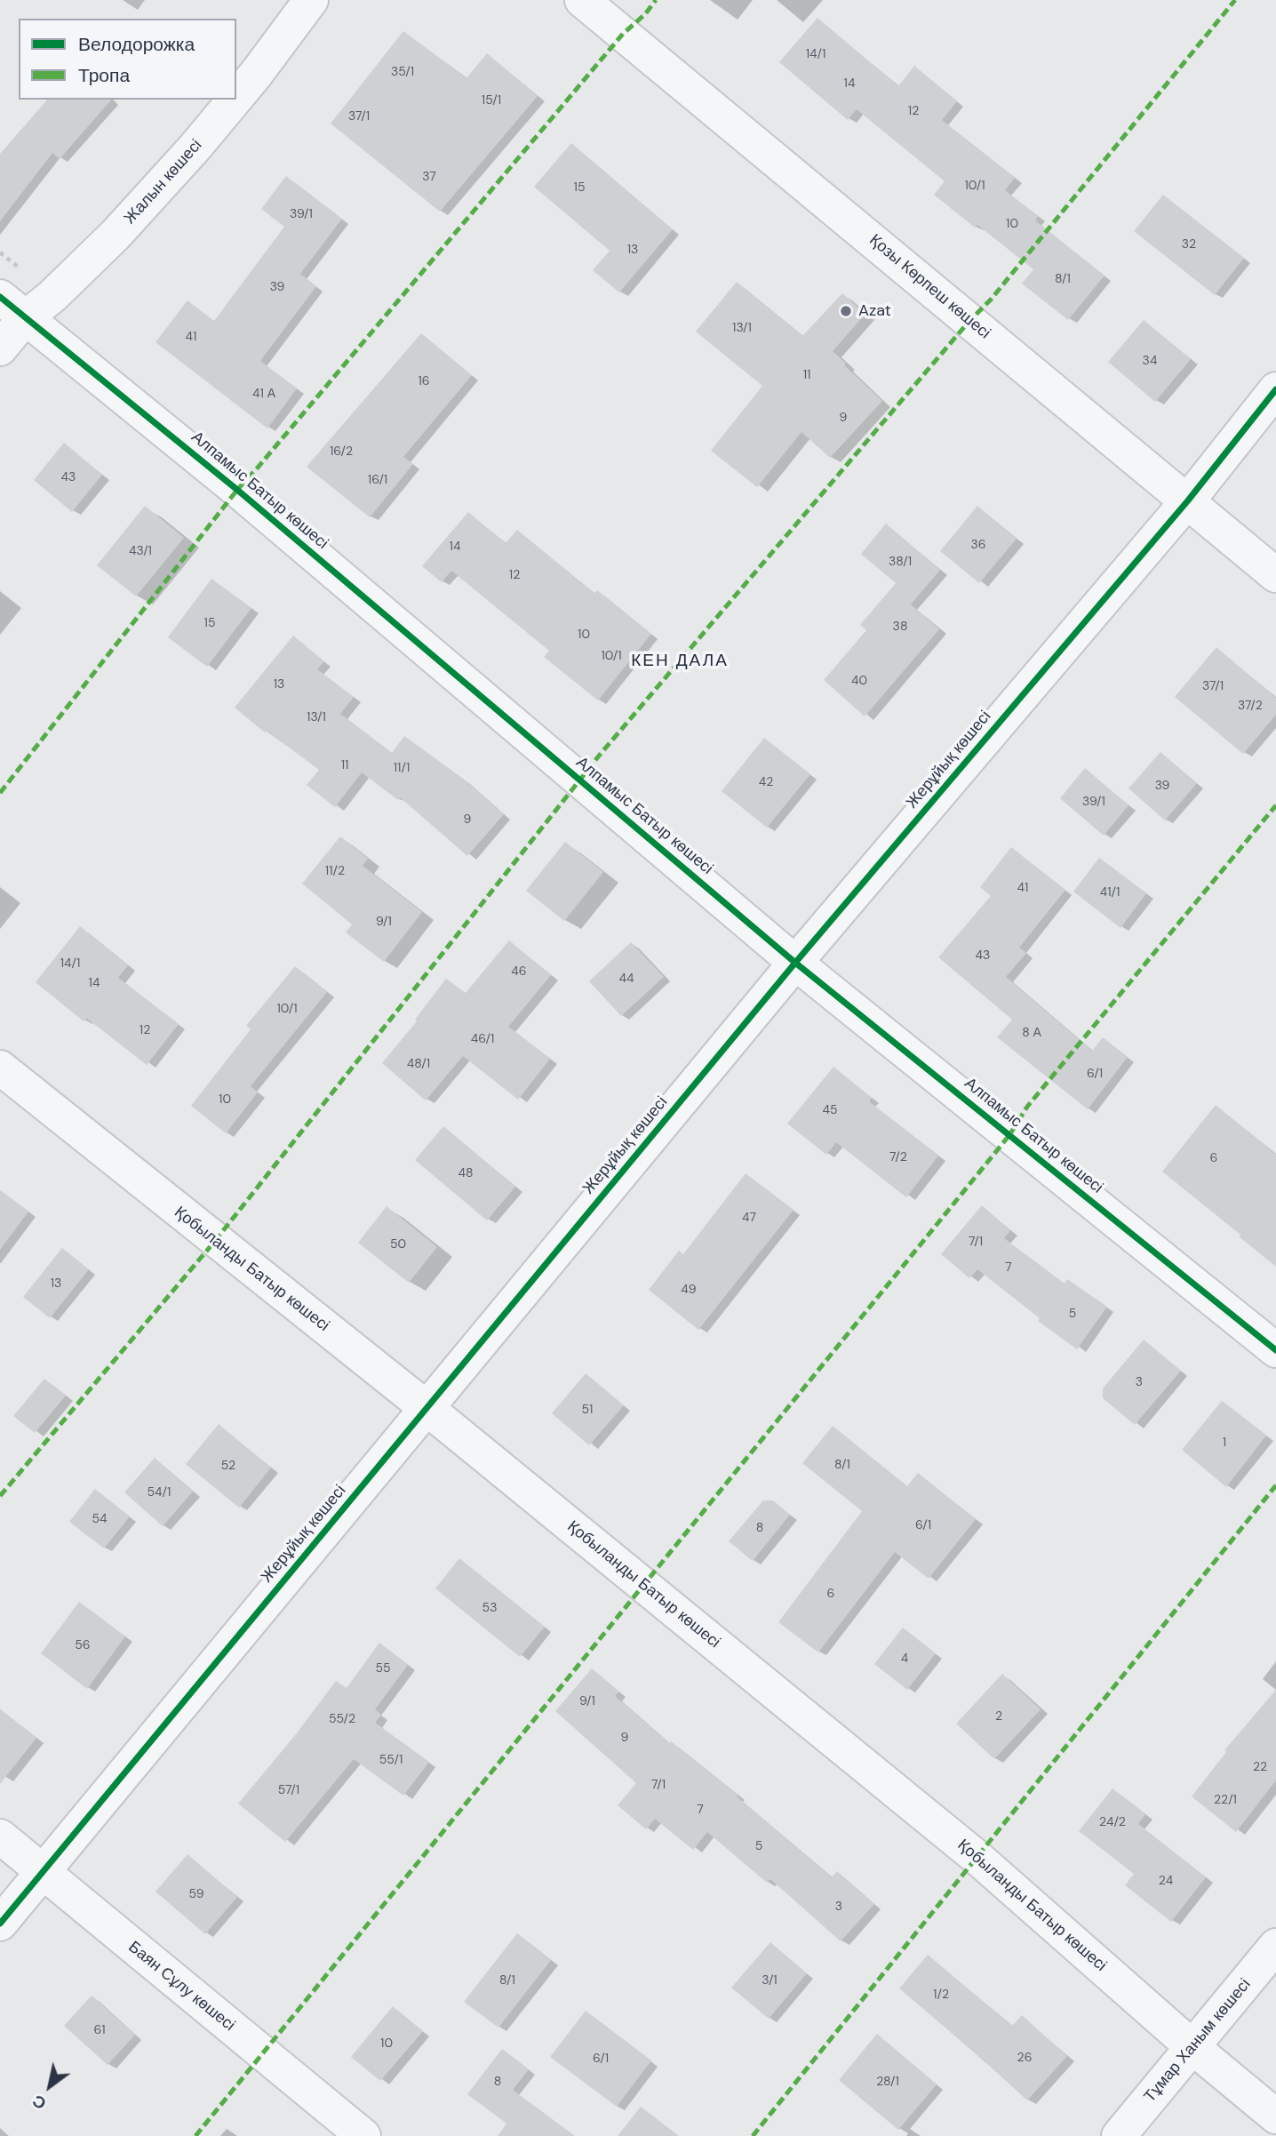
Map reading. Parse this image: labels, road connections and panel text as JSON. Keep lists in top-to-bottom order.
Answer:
{
  "streets": {
    "street": [
      "Жалын көшесі",
      "Қозы Көрпеш көшесі",
      "Алпамыс Батыр көшесі",
      "Жерұйық көшесі",
      "Қобыланды Батыр көшесі",
      "Баян Сұлу көшесі",
      "Тұмар Ханым көшесі"
    ]
  },
  "crossings": [
    ["Жалын көшесі", "Алпамыс Батыр көшесі"],
    ["Қозы Көрпеш көшесі", "Жерұйық көшесі"],
    ["Алпамыс Батыр көшесі", "Жерұйық көшесі"],
    ["Жерұйық көшесі", "Қобыланды Батыр көшесі"],
    ["Жерұйық көшесі", "Баян Сұлу көшесі"],
    ["Қобыланды Батыр көшесі", "Тұмар Ханым көшесі"]
  ],
  "districts": ["КЕН ДАЛА"],
  "places": ["Azat"],
  "house_numbers": [
    "14/1",
    "35/1",
    "14",
    "15/1",
    "12",
    "37/1",
    "37",
    "10/1",
    "15",
    "39/1",
    "10",
    "32",
    "13",
    "8/1",
    "39",
    "13/1",
    "41",
    "34",
    "11",
    "16",
    "41 А",
    "9",
    "16/2",
    "43",
    "16/1",
    "36",
    "14",
    "43/1",
    "38/1",
    "12",
    "15",
    "38",
    "10",
    "10/1",
    "40",
    "13",
    "37/1",
    "37/2",
    "13/1",
    "11",
    "11/1",
    "42",
    "39",
    "39/1",
    "9",
    "11/2",
    "41",
    "41/1",
    "9/1",
    "43",
    "14/1",
    "46",
    "44",
    "14",
    "10/1",
    "12",
    "8 А",
    "46/1",
    "48/1",
    "6/1",
    "10",
    "45",
    "7/2",
    "6",
    "48",
    "47",
    "7/1",
    "50",
    "7",
    "13",
    "49",
    "5",
    "3",
    "51",
    "1",
    "8/1",
    "52",
    "54/1",
    "54",
    "6/1",
    "8",
    "6",
    "53",
    "56",
    "4",
    "55",
    "9/1",
    "2",
    "55/2",
    "9",
    "55/1",
    "22",
    "7/1",
    "57/1",
    "22/1",
    "7",
    "24/2",
    "5",
    "24",
    "59",
    "3",
    "8/1",
    "3/1",
    "1/2",
    "61",
    "10",
    "26",
    "6/1",
    "8",
    "28/1"
  ],
  "legend": ["Велодорожка", "Тропа"],
  "north": "bottom left"
}
